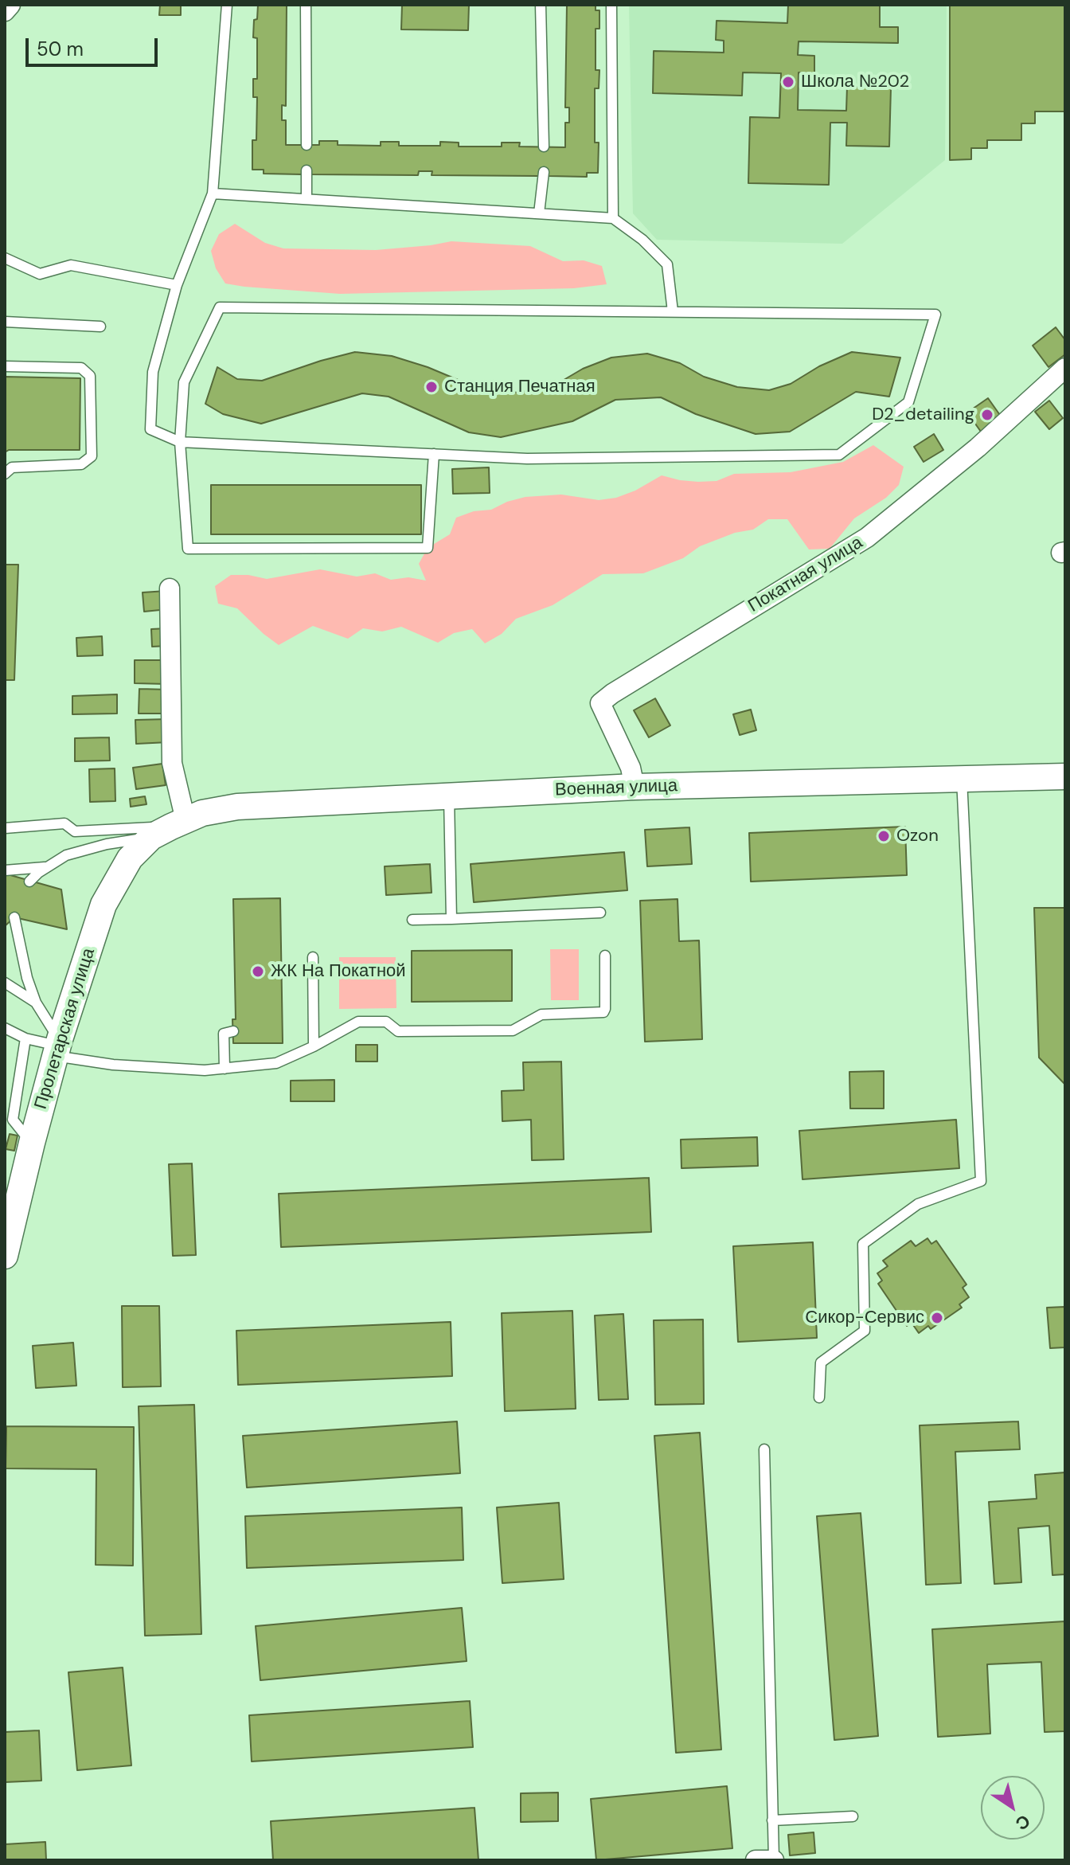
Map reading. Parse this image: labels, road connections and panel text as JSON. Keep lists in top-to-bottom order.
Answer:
{
  "streets": {
    "main road": ["Военная улица", "Пролетарская улица"],
    "street": ["Покатная улица"]
  },
  "crossings": [
    ["Покатная улица", "Военная улица"],
    ["Военная улица", "Пролетарская улица"]
  ],
  "places": [
    "Школа №202",
    "Станция Печатная",
    "D2_detailing",
    "Ozon",
    "ЖК На Покатной",
    "Сикор-Сервис"
  ],
  "scale_bar": "50 m",
  "north": "bottom right"
}
